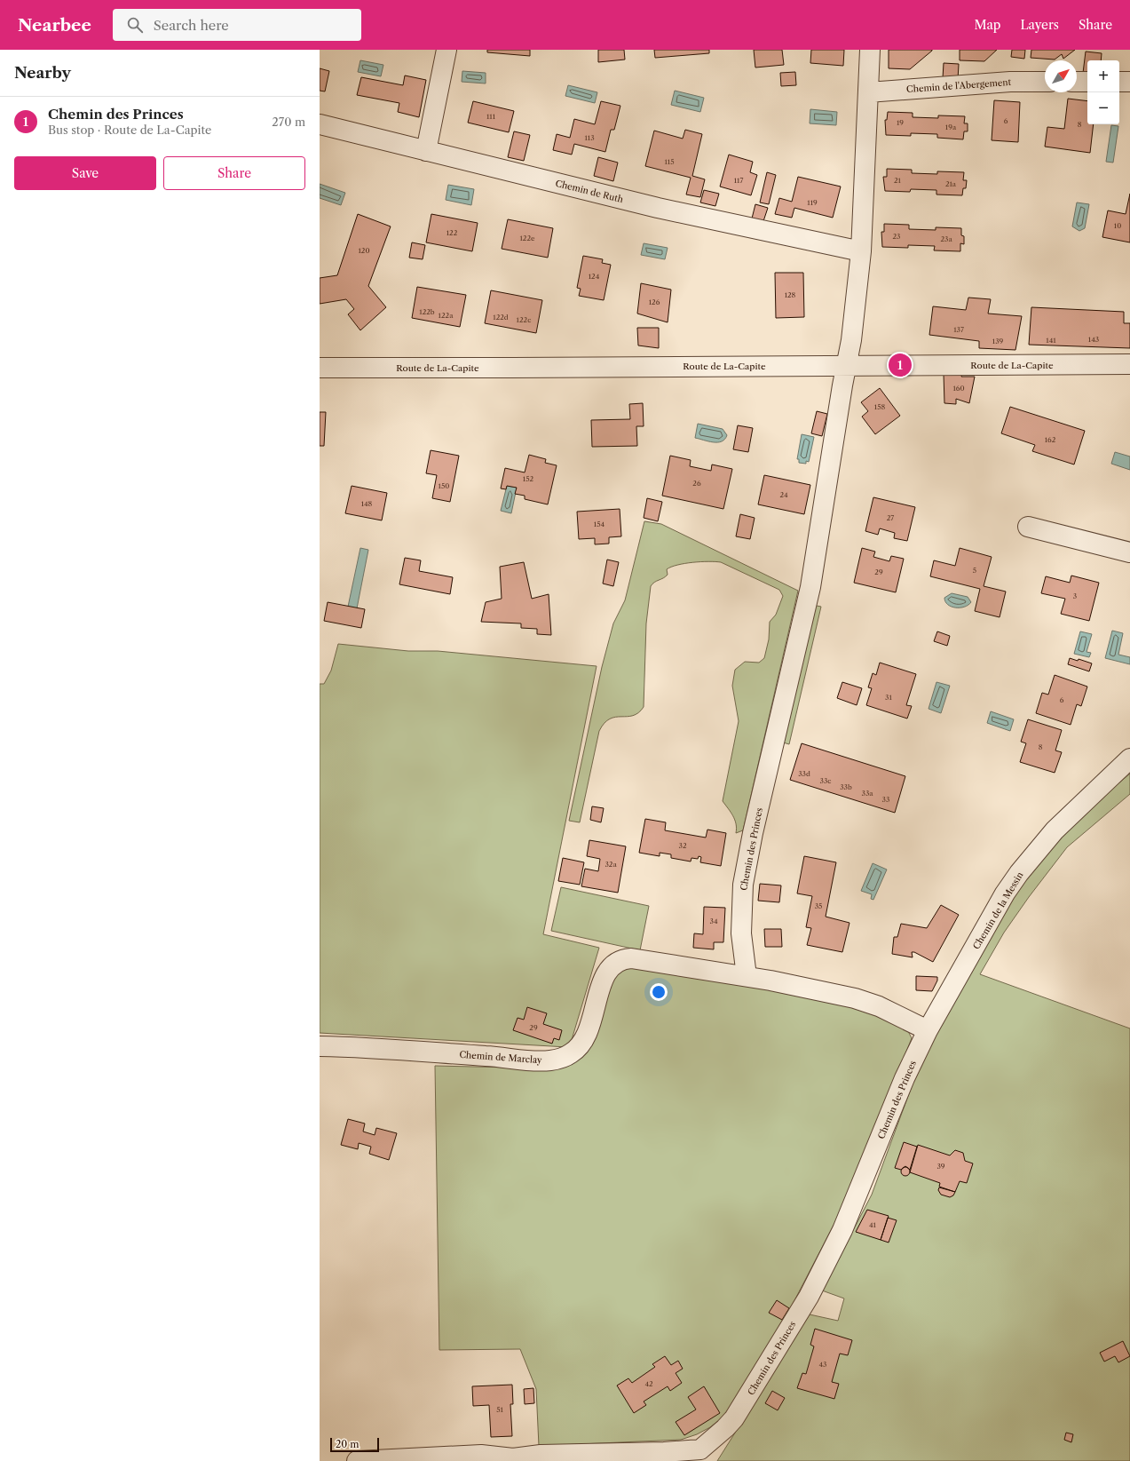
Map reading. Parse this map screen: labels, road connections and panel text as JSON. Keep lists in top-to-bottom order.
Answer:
{
  "streets": {
    "street": [
      "Chemin de l'Abergement",
      "Chemin de Ruth",
      "Route de La-Capite",
      "Chemin des Princes",
      "Chemin de la Messin",
      "Chemin de Marclay"
    ]
  },
  "crossings": [
    ["Chemin de l'Abergement", "Chemin des Princes"],
    ["Chemin de Ruth", "Chemin des Princes"],
    ["Route de La-Capite", "Chemin des Princes"],
    ["Chemin des Princes", "Chemin de la Messin"],
    ["Chemin des Princes", "Chemin de Marclay"]
  ],
  "house_numbers": [
    "111",
    "6",
    "19",
    "8",
    "19a",
    "113",
    "115",
    "117",
    "21",
    "21a",
    "119",
    "10",
    "122",
    "23",
    "122e",
    "23a",
    "120",
    "124",
    "128",
    "126",
    "122b",
    "122a",
    "122d",
    "122c",
    "137",
    "143",
    "141",
    "139",
    "160",
    "158",
    "162",
    "152",
    "26",
    "150",
    "24",
    "148",
    "27",
    "154",
    "5",
    "29",
    "3",
    "31",
    "6",
    "8",
    "33d",
    "33c",
    "33b",
    "33a",
    "33",
    "32",
    "32a",
    "35",
    "34",
    "29",
    "39",
    "41",
    "43",
    "42",
    "51"
  ],
  "scale_bar": "20 m",
  "north": "top right",
  "page": {
    "header": "Nearbee",
    "search": "Search here",
    "nav": ["Map", "Layers", "Share"],
    "heading": "Nearby",
    "map_buttons": ["+", "−"],
    "list": [
      {
        "mark": "1",
        "name": "Chemin des Princes",
        "note": "Bus stop · Route de La-Capite",
        "value": "270 m"
      }
    ],
    "buttons": ["Save", "Share"],
    "pins": "1",
    "scale": "20 m"
  }
}
